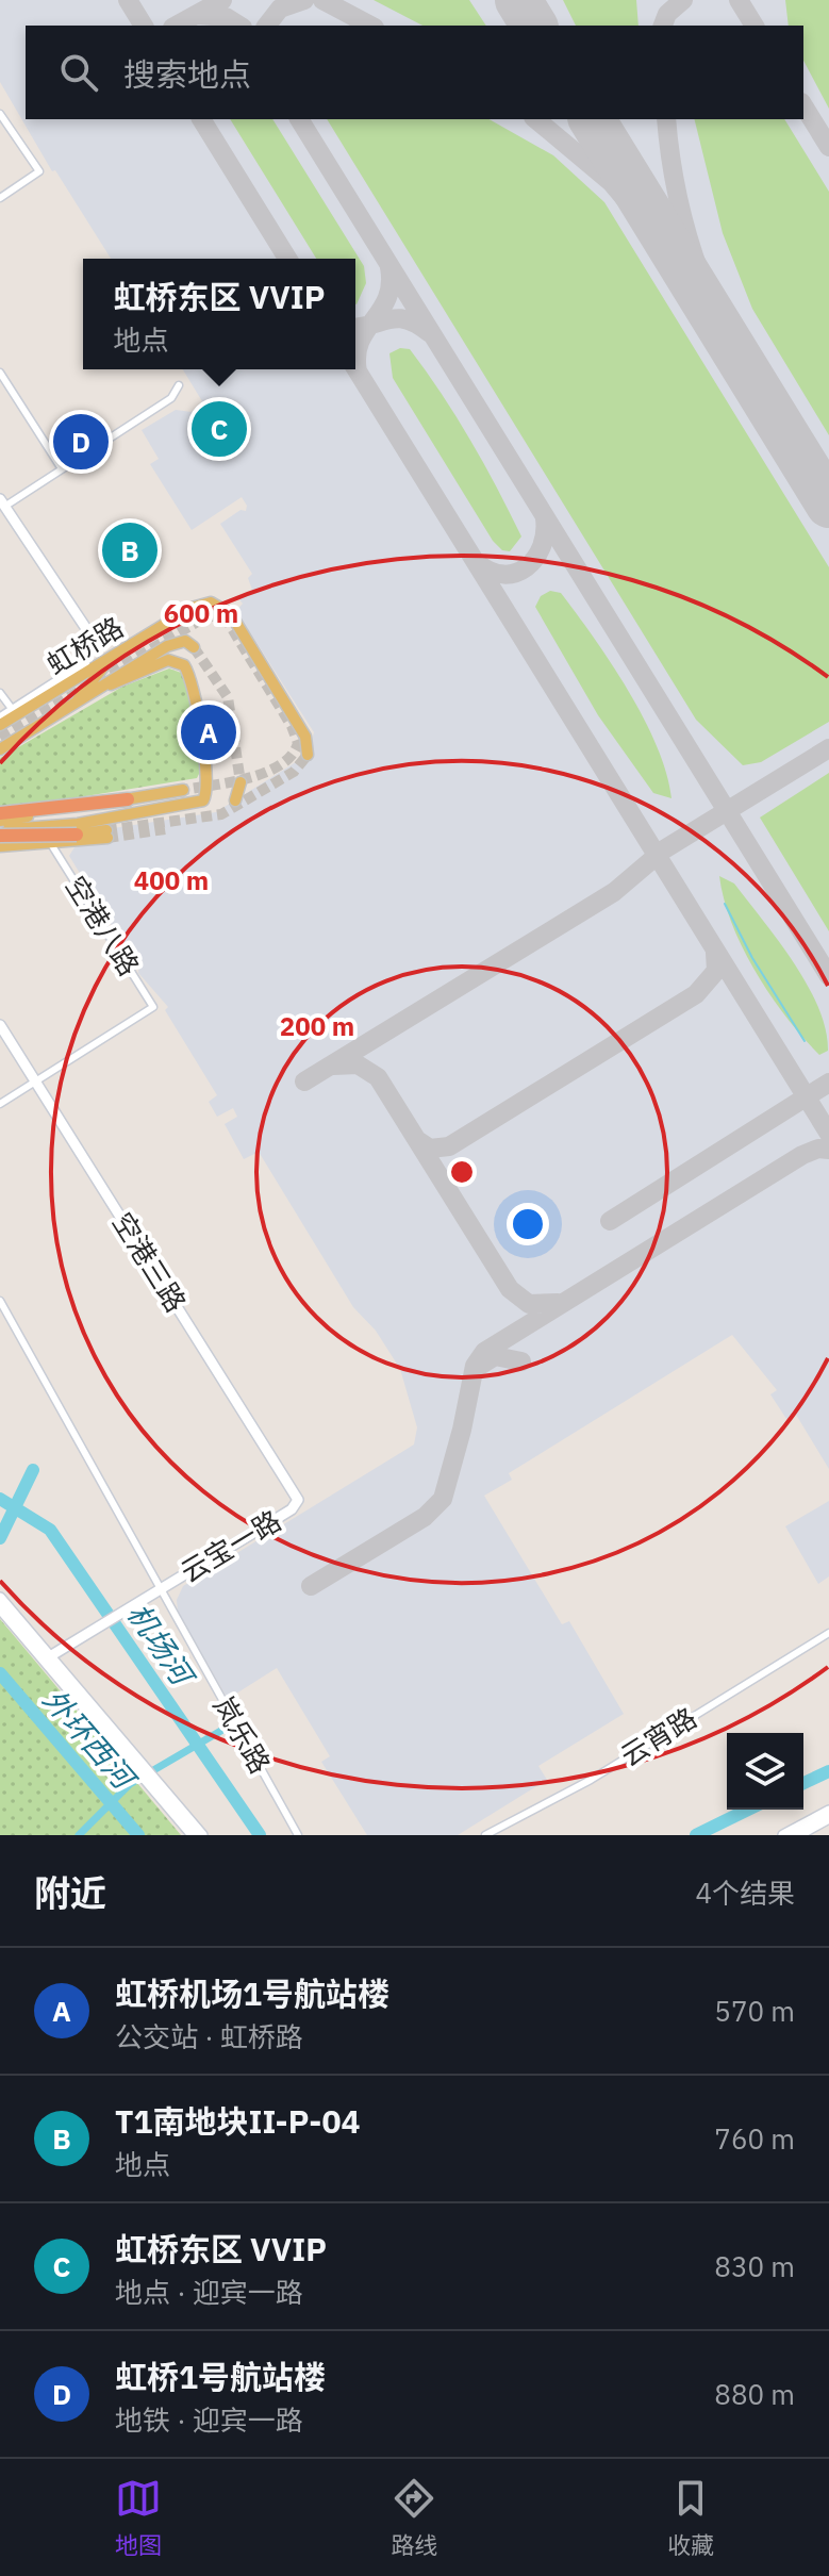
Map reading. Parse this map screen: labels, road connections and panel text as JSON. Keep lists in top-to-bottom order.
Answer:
{
  "streets": {
    "main road": ["虹桥路"],
    "street": [
      "空港八路",
      "空港三路",
      "云宝一路",
      "岚乐路",
      "云宵路"
    ]
  },
  "crossings": [
    ["空港八路", "空港三路"],
    ["空港三路", "云宝一路"],
    ["云宝一路", "岚乐路"]
  ],
  "water": ["机场河", "外环西河"],
  "page": {
    "search": "搜索地点",
    "popup": ["虹桥东区 VVIP", "地点"],
    "pins": [
      "C",
      "D",
      "B",
      "A"
    ],
    "heading": ["附近", "4个结果"],
    "list": [
      {
        "mark": "A",
        "name": "虹桥机场1号航站楼",
        "note": "公交站 · 虹桥路",
        "value": "570 m"
      },
      {
        "mark": "B",
        "name": "T1南地块II-P-04",
        "note": "地点",
        "value": "760 m"
      },
      {
        "mark": "C",
        "name": "虹桥东区 VVIP",
        "note": "地点 · 迎宾一路",
        "value": "830 m"
      },
      {
        "mark": "D",
        "name": "虹桥1号航站楼",
        "note": "地铁 · 迎宾一路",
        "value": "880 m"
      }
    ],
    "nav": ["地图", "路线", "收藏"]
  },
  "rings": ["600 m", "400 m", "200 m"]
}
